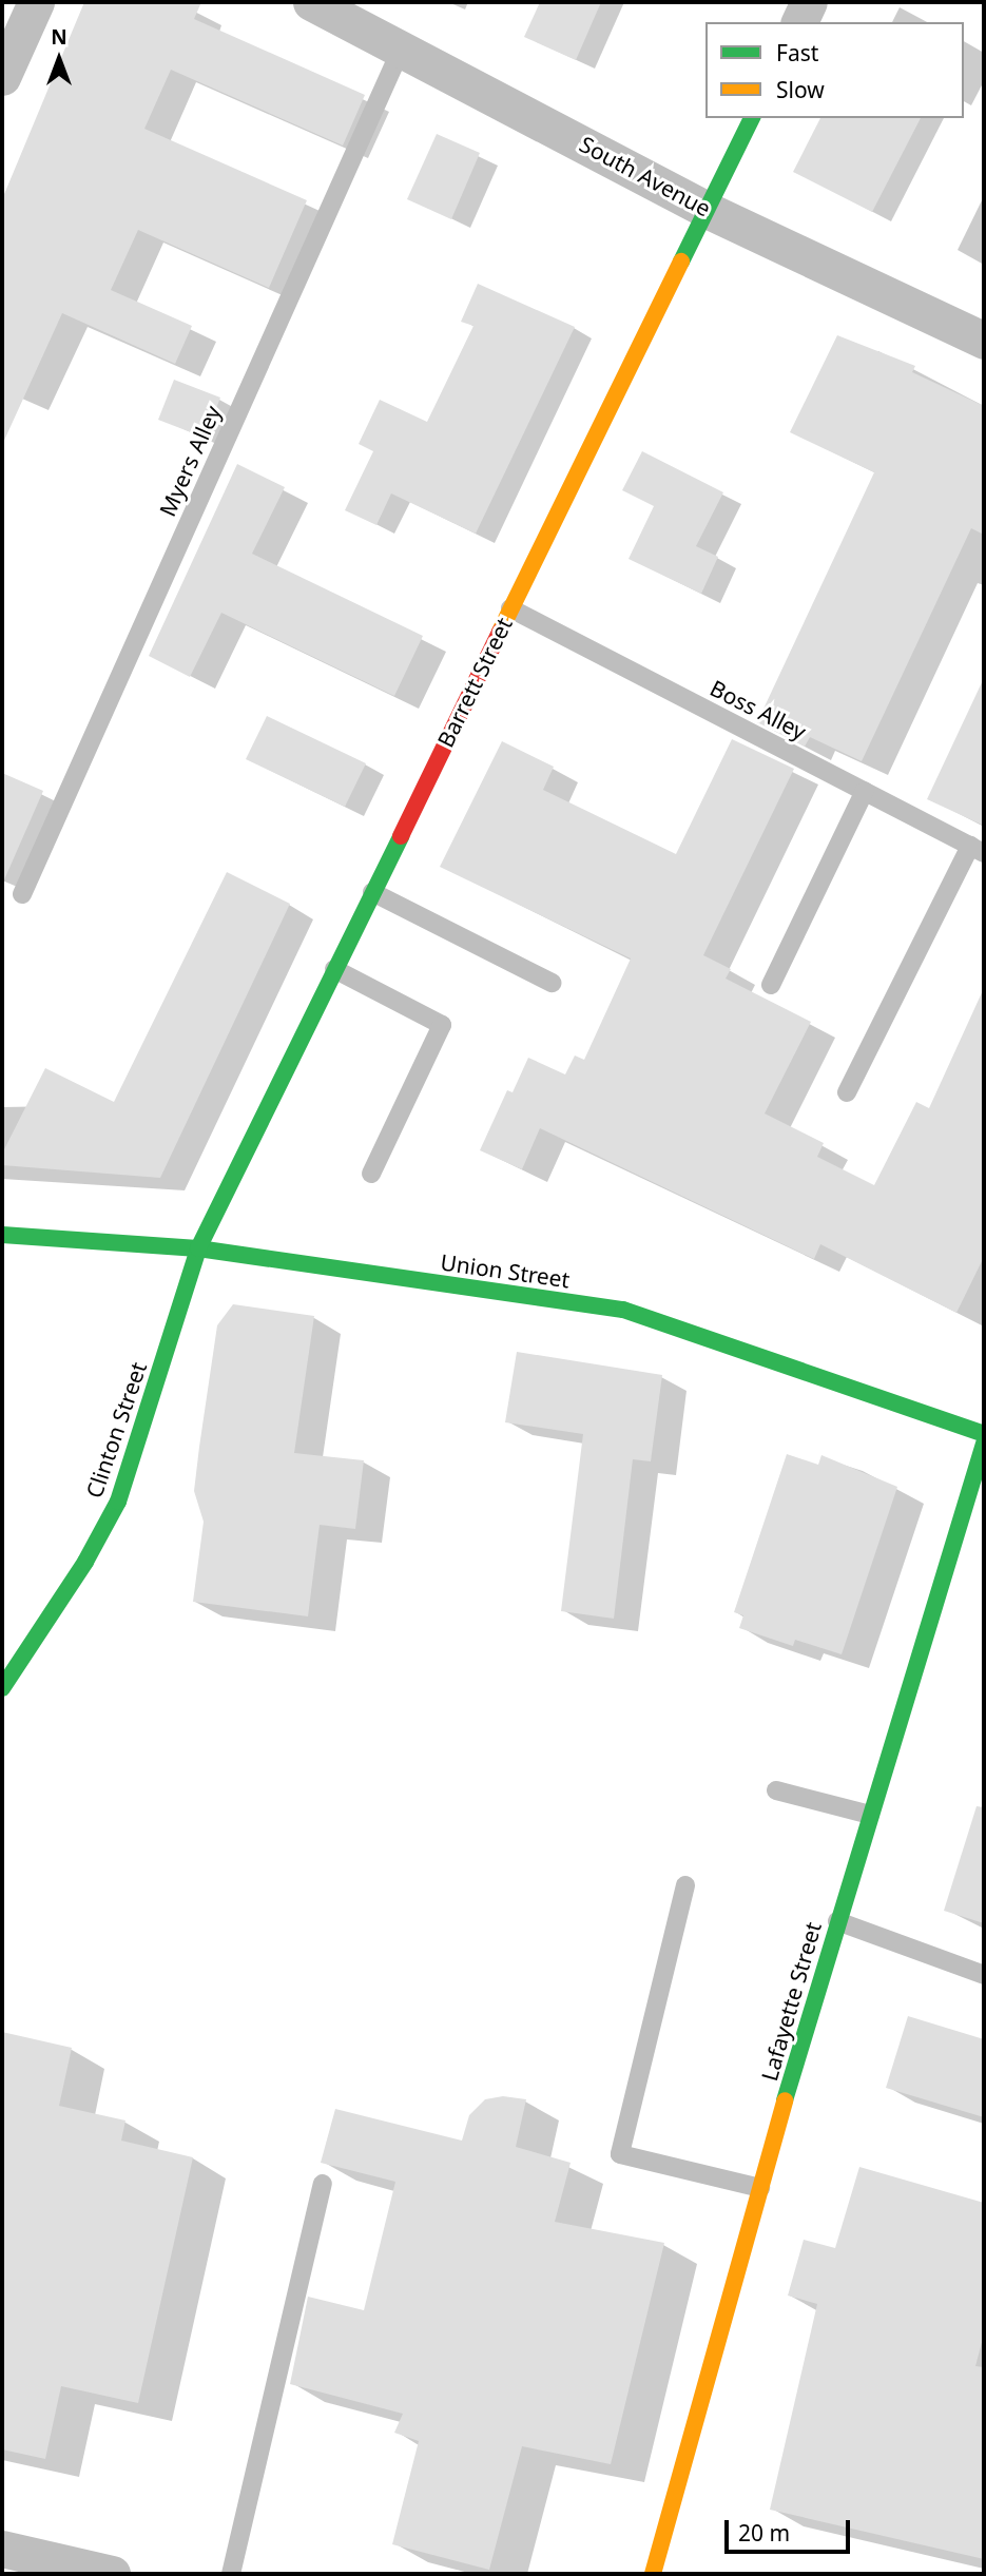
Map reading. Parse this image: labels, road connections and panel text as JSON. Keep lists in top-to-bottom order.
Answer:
{
  "streets": {
    "street": [
      "South Avenue",
      "Barrett Street",
      "Union Street",
      "Clinton Street",
      "Lafayette Street"
    ],
    "lane": ["Myers Alley", "Boss Alley"]
  },
  "crossings": [
    ["South Avenue", "Myers Alley"],
    ["South Avenue", "Barrett Street"],
    ["Barrett Street", "Boss Alley"],
    ["Barrett Street", "Union Street"],
    ["Barrett Street", "Clinton Street"],
    ["Union Street", "Clinton Street"]
  ],
  "legend": ["Fast", "Slow"],
  "scale_bar": "20 m",
  "north": "top"
}
